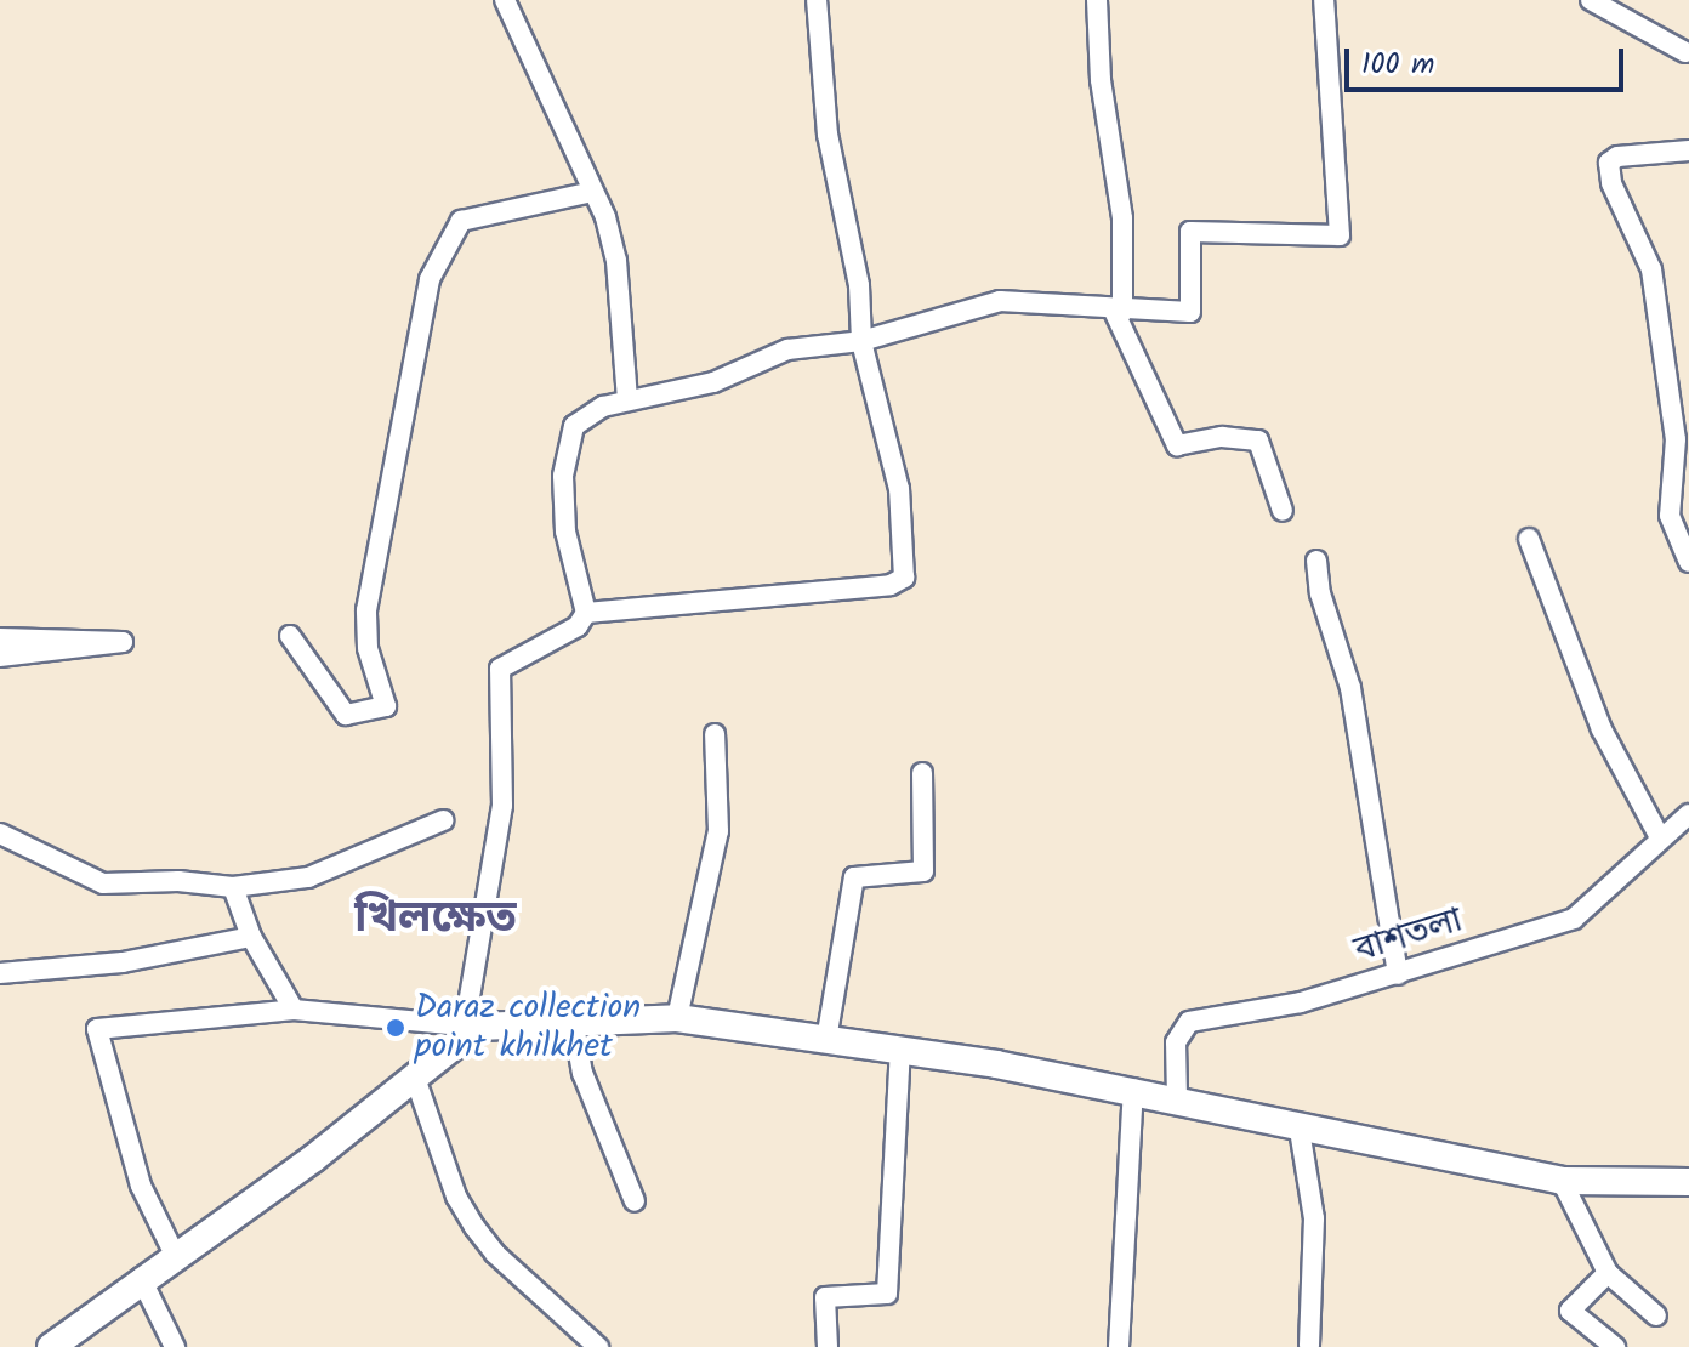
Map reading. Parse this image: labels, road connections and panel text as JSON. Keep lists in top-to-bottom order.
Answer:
{
  "streets": {
    "street": ["বাশতলা"]
  },
  "districts": ["খিলক্ষেত"],
  "places": ["Daraz collection point khilkhet"],
  "scale_bar": "100 m"
}
